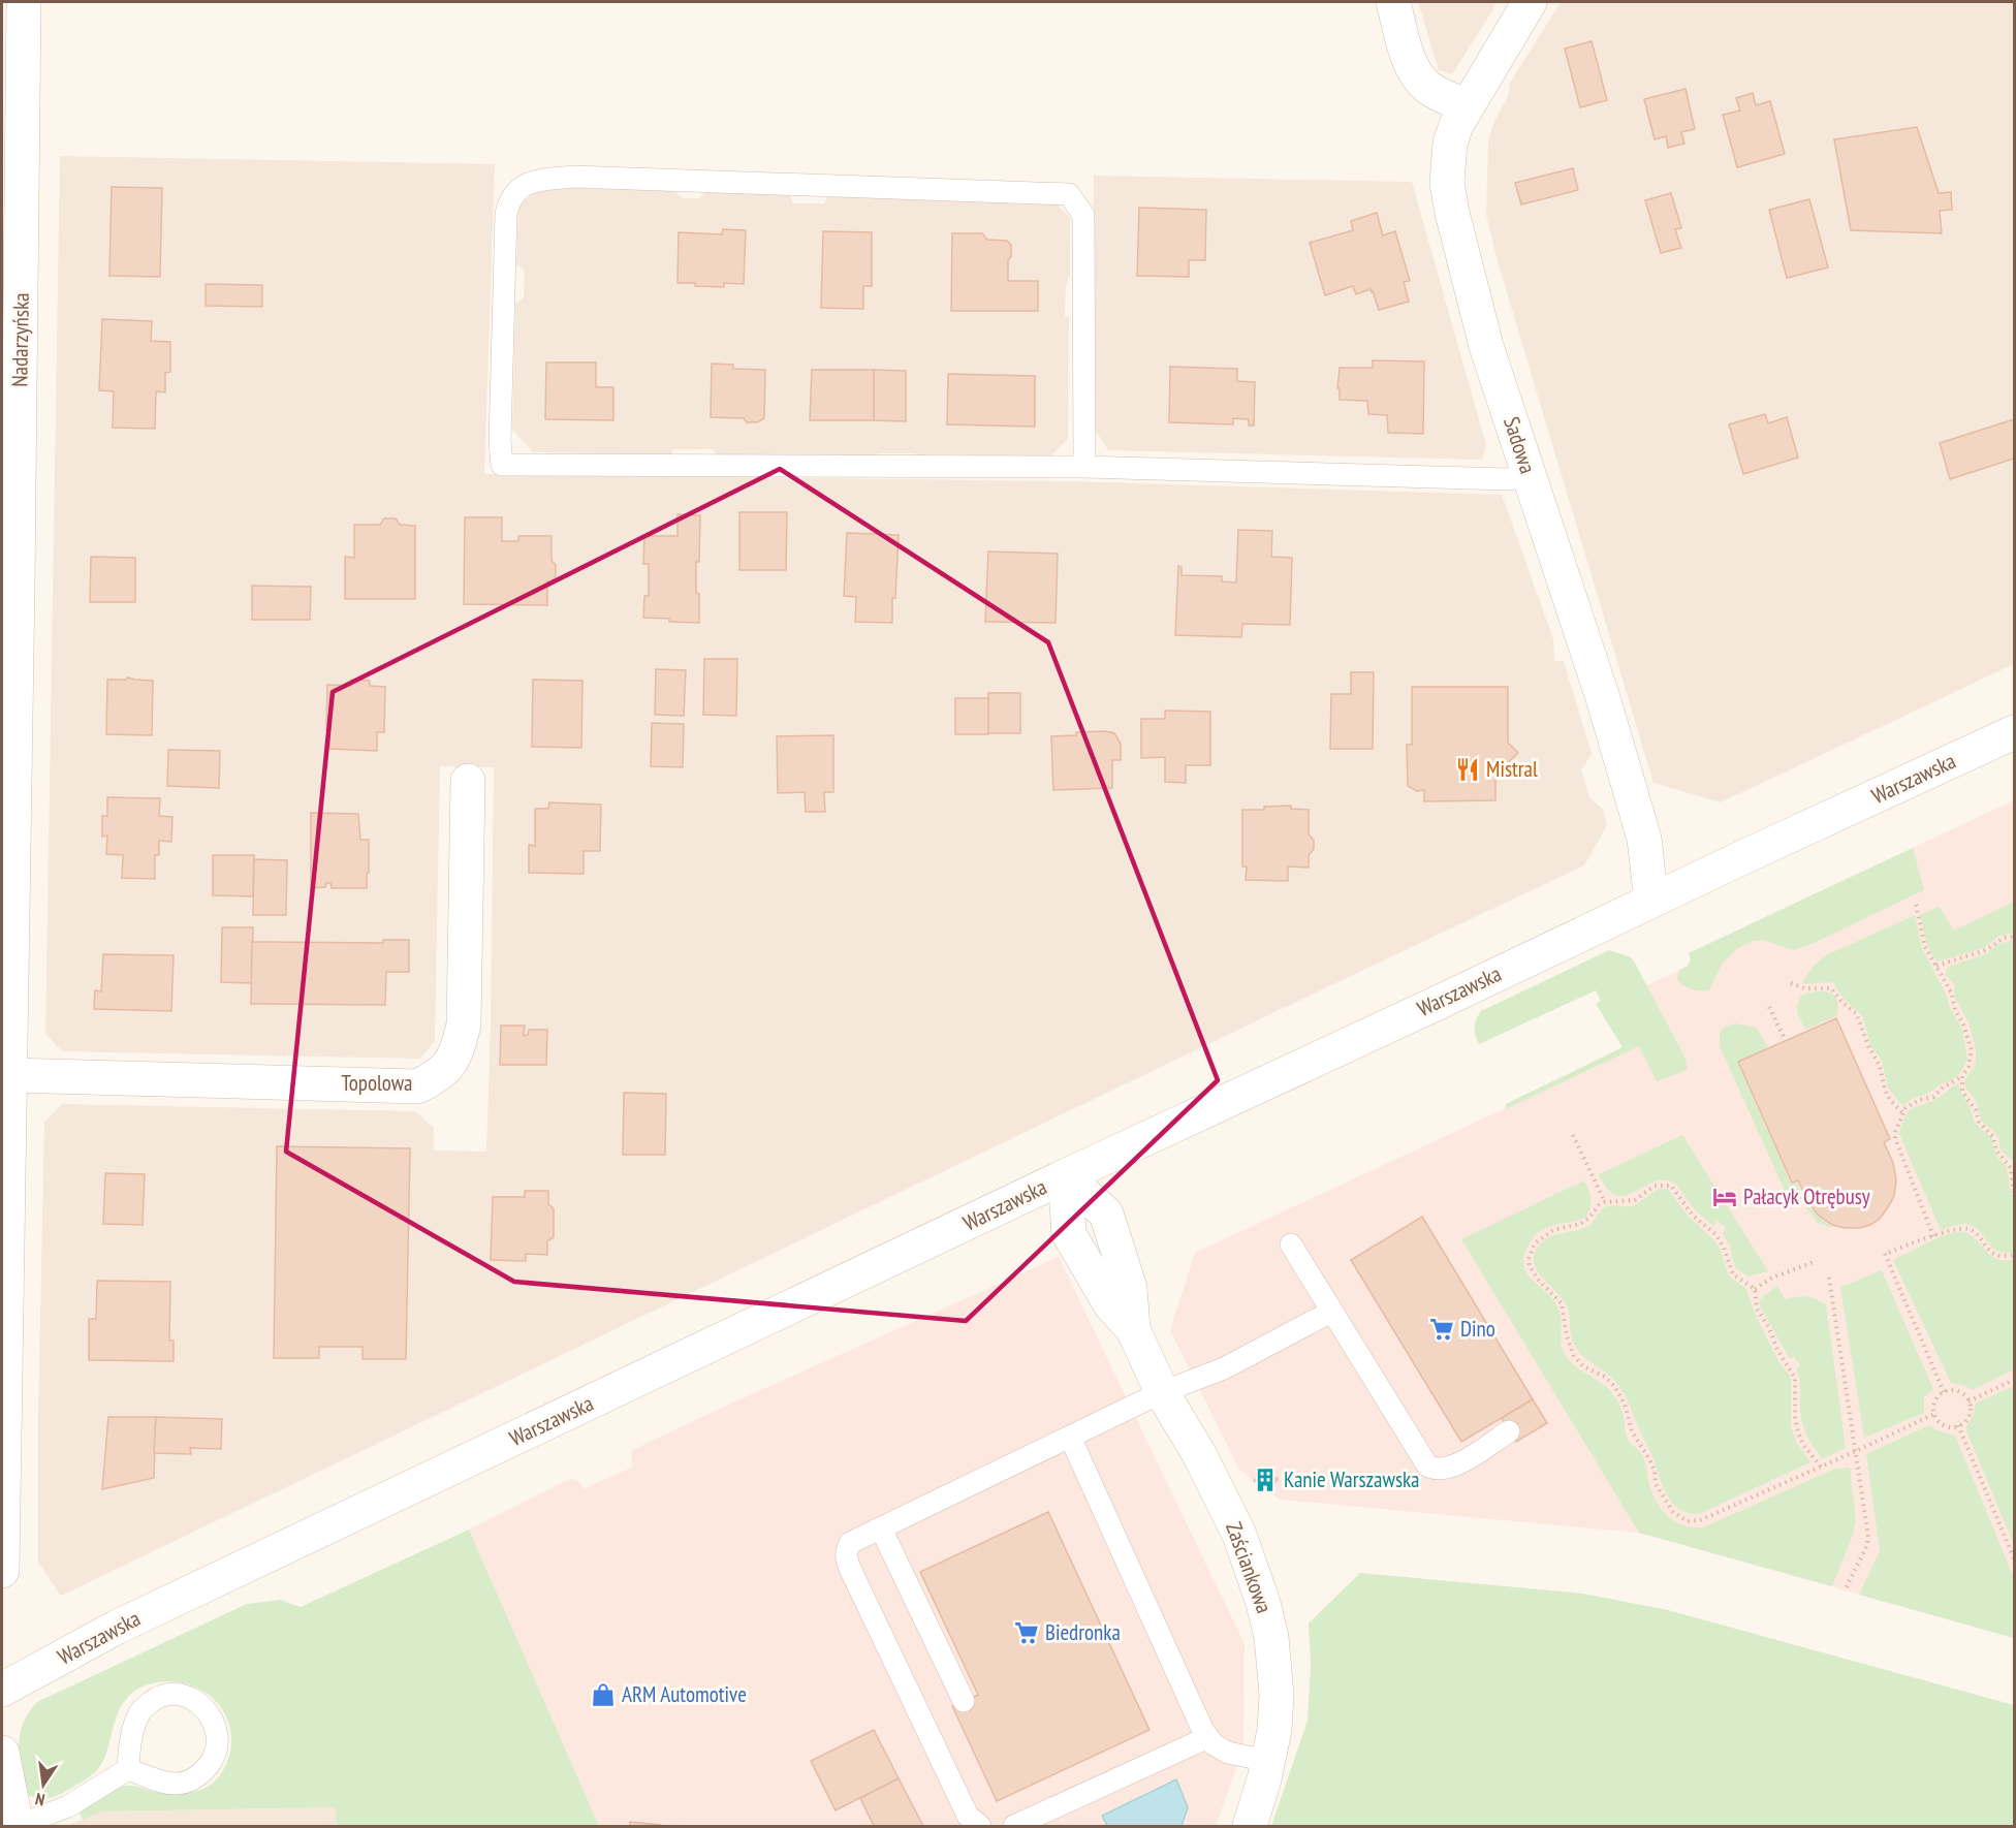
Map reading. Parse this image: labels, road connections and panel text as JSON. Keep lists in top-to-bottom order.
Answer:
{
  "streets": {
    "street": [
      "Nadarzyńska",
      "Sadowa",
      "Warszawska",
      "Topolowa",
      "Zaściankowa"
    ]
  },
  "crossings": [
    ["Nadarzyńska", "Topolowa"],
    ["Sadowa", "Warszawska"],
    ["Warszawska", "Zaściankowa"]
  ],
  "places": {
    "restaurant": ["Mistral"],
    "hotel": ["Pałacyk Otrębusy"],
    "supermarket": ["Dino", "Biedronka"],
    "building": ["Kanie Warszawska"],
    "shop": ["ARM Automotive"]
  },
  "north": "bottom"
}
